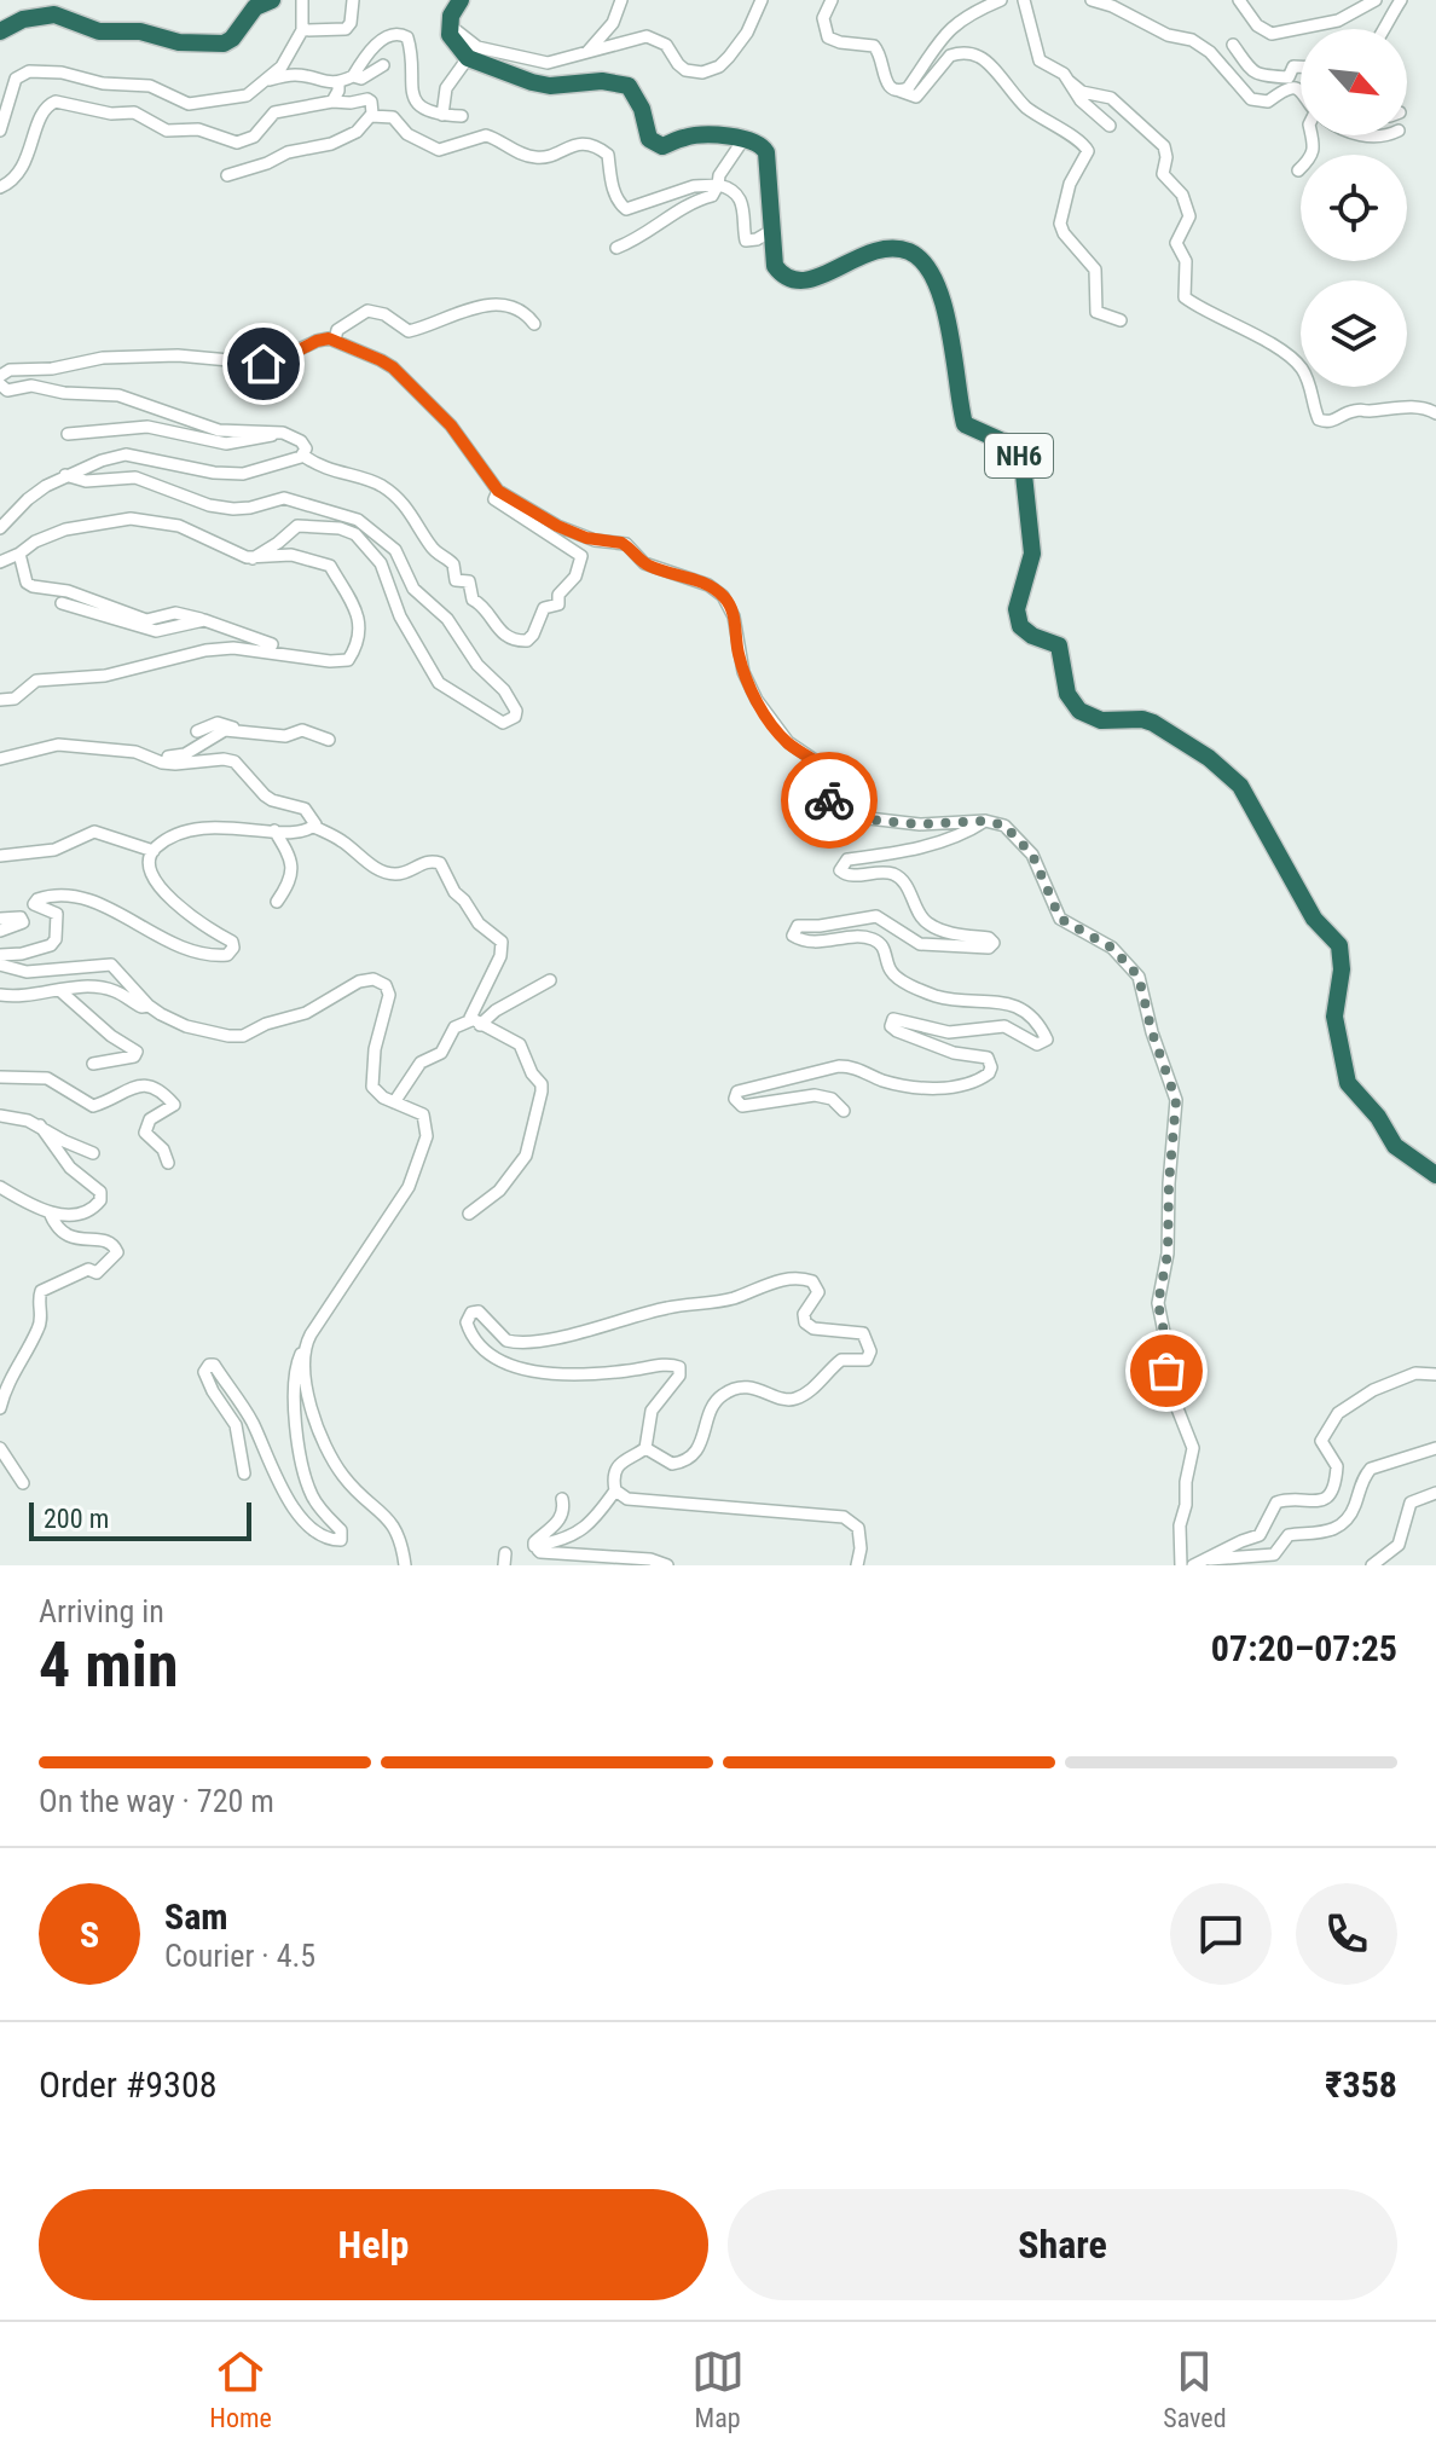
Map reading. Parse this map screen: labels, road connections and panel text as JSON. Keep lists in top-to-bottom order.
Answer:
{
  "streets": {
    "highway": ["NH6"]
  },
  "scale_bar": "200 m",
  "north": "bottom right",
  "page": {
    "scale": "200 m",
    "heading": ["4 min", "Arriving in", "07:20–07:25"],
    "panel": [
      "Sam",
      "Courier · 4.5",
      "Order #9308",
      "₹358"
    ],
    "bar": "On the way · 720 m",
    "round": "S",
    "buttons": ["Help", "Share"],
    "tabs": ["Home", "Map", "Saved"]
  }
}
